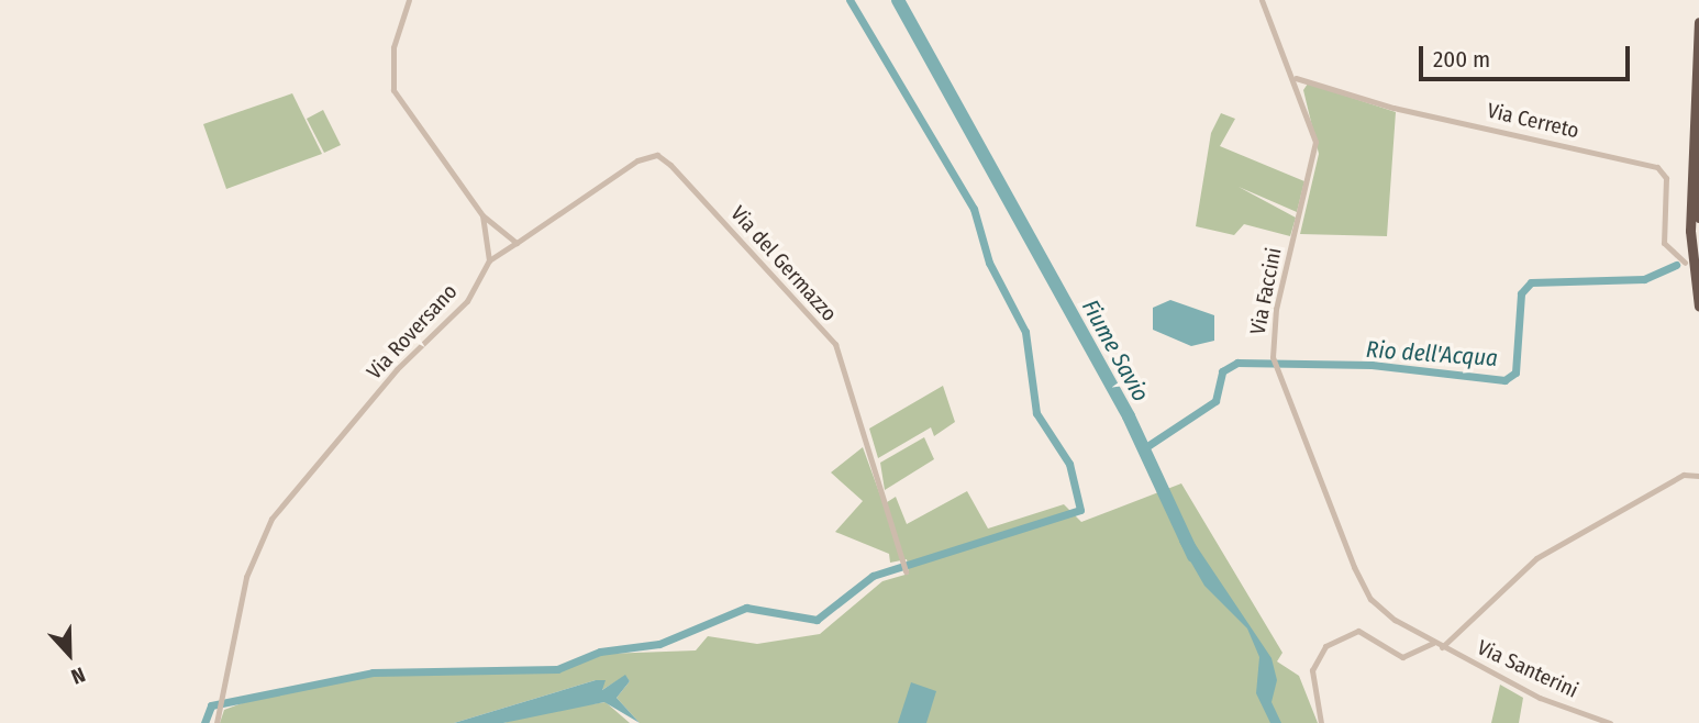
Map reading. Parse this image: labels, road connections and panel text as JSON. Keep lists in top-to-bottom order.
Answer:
{
  "streets": {
    "street": [
      "Via Cerreto",
      "Via del Germazzo",
      "Via Faccini",
      "Via Roversano",
      "Via Santerini"
    ]
  },
  "crossings": [
    ["Via Cerreto", "Via Faccini"],
    ["Via del Germazzo", "Via Roversano"],
    ["Via Faccini", "Via Santerini"]
  ],
  "water": ["Fiume Savio", "Rio dell'Acqua"],
  "scale_bar": "200 m",
  "north": "bottom"
}
